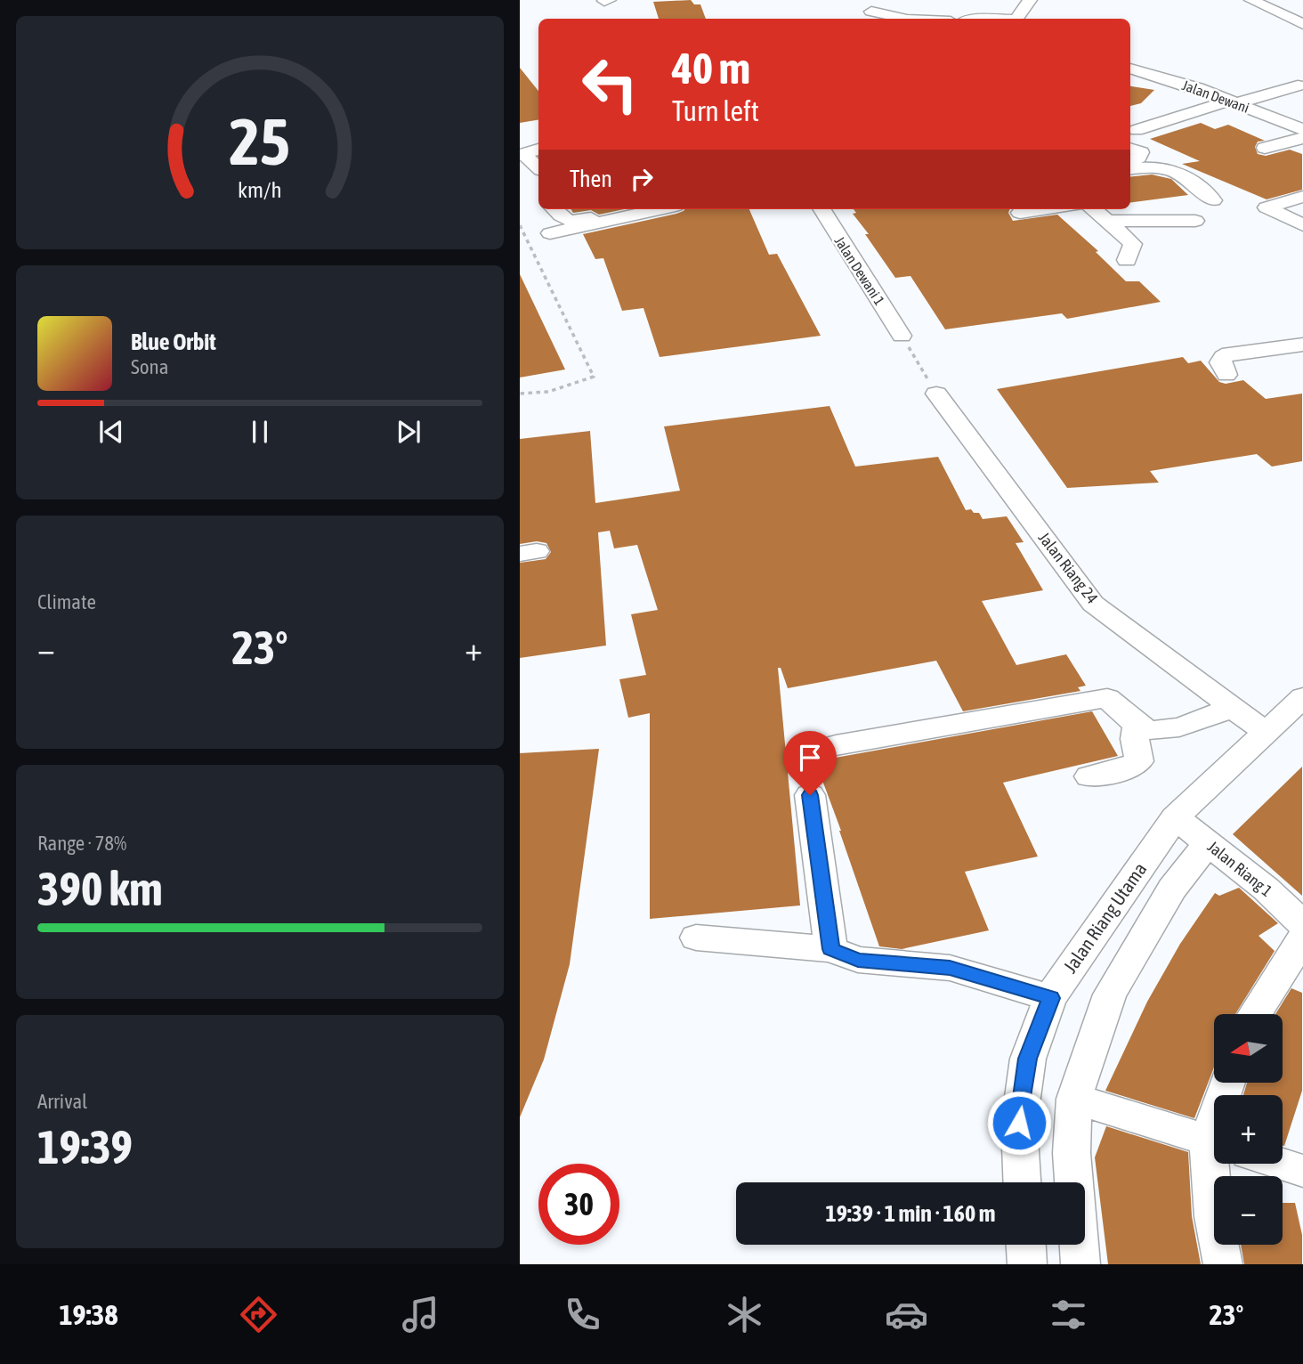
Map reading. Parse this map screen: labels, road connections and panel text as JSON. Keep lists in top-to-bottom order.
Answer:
{
  "streets": {
    "street": [
      "Jalan Dewani",
      "Jalan Dewani 1",
      "Jalan Riang 24",
      "Jalan Riang 1",
      "Jalan Riang Utama"
    ]
  },
  "crossings": [
    ["Jalan Riang 24", "Jalan Riang Utama"],
    ["Jalan Riang 1", "Jalan Riang Utama"]
  ],
  "north": "left",
  "page": {
    "turn": ["40 m", "Turn left"],
    "then": "Then",
    "song": ["Blue Orbit", "Sona"],
    "tile": [
      "Climate",
      ["Range · 78%", "390 km"],
      ["Arrival", "19:39"]
    ],
    "heat": ["−", "23°", "+"],
    "map_buttons": ["+", "−"],
    "limit": "30",
    "trip": "19:39 · 1 min · 160 m",
    "tabs": ["19:38", "23°"],
    "gauge": ["25", "km/h"]
  }
}
